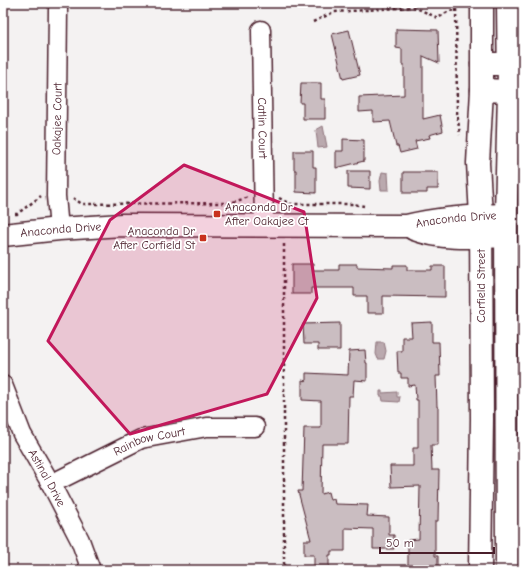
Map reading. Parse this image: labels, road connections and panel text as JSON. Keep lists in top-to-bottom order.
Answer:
{
  "streets": {
    "main road": ["Anaconda Drive", "Corfield Street"],
    "street": [
      "Oakajee Court",
      "Catlin Court",
      "Rainbow Court",
      "Astinal Drive"
    ]
  },
  "crossings": [
    ["Oakajee Court", "Anaconda Drive"],
    ["Catlin Court", "Anaconda Drive"],
    ["Anaconda Drive", "Corfield Street"],
    ["Rainbow Court", "Astinal Drive"]
  ],
  "places": {
    "transit": ["Anaconda Dr After Oakajee Ct", "Anaconda Dr After Corfield St"]
  },
  "scale_bar": "50 m"
}
